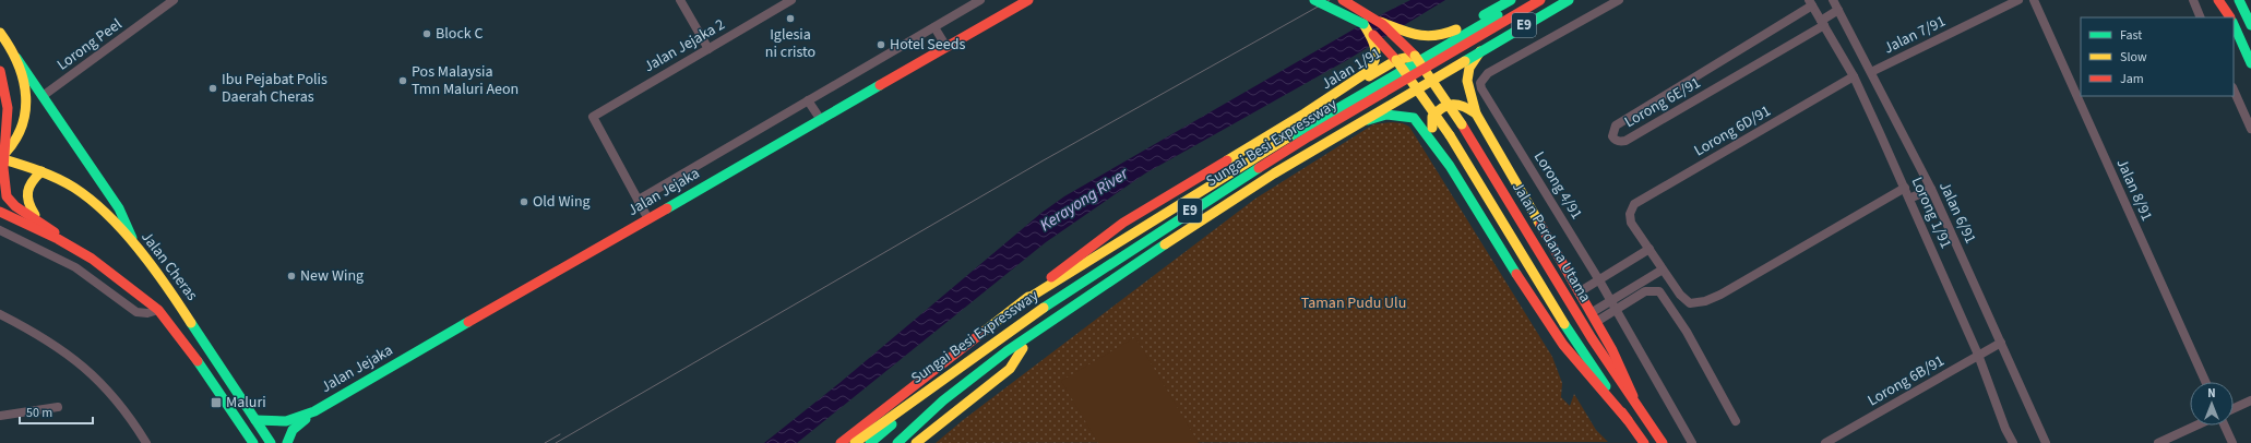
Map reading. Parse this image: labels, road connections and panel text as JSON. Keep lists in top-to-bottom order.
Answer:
{
  "streets": {
    "main road": [
      "E9",
      "Jalan 1/91",
      "Sungai Besi Expressway",
      "Jalan Jejaka",
      "Jalan Perdana Utama",
      "Jalan Cheras"
    ],
    "street": [
      "Jalan 7/91",
      "Lorong Peel",
      "Jalan Jejaka 2",
      "Lorong 6E/91",
      "Lorong 6D/91",
      "Lorong 4/91",
      "Jalan 8/91",
      "Lorong 1/91",
      "Jalan 6/91",
      "Lorong 6B/91"
    ]
  },
  "crossings": [
    ["E9", "Sungai Besi Expressway"],
    ["Jalan 7/91", "Jalan 6/91"],
    ["Jalan 1/91", "Jalan Perdana Utama"],
    ["Lorong 6E/91", "Lorong 1/91"],
    ["Lorong 6D/91", "Lorong 1/91"],
    ["Jalan Jejaka", "Jalan Cheras"],
    ["Lorong 1/91", "Lorong 6B/91"],
    ["Jalan 6/91", "Lorong 6B/91"]
  ],
  "water": ["Kerayong River"],
  "parks": ["Taman Pudu Ulu"],
  "places": {
    "other": [
      "Iglesia ni cristo",
      "Block C",
      "Hotel Seeds",
      "Pos Malaysia Tmn Maluri Aeon",
      "Ibu Pejabat Polis Daerah Cheras",
      "Old Wing",
      "New Wing"
    ],
    "transit": ["Maluri"]
  },
  "legend": ["Fast", "Slow", "Jam"],
  "scale_bar": "50 m",
  "north": "top"
}
